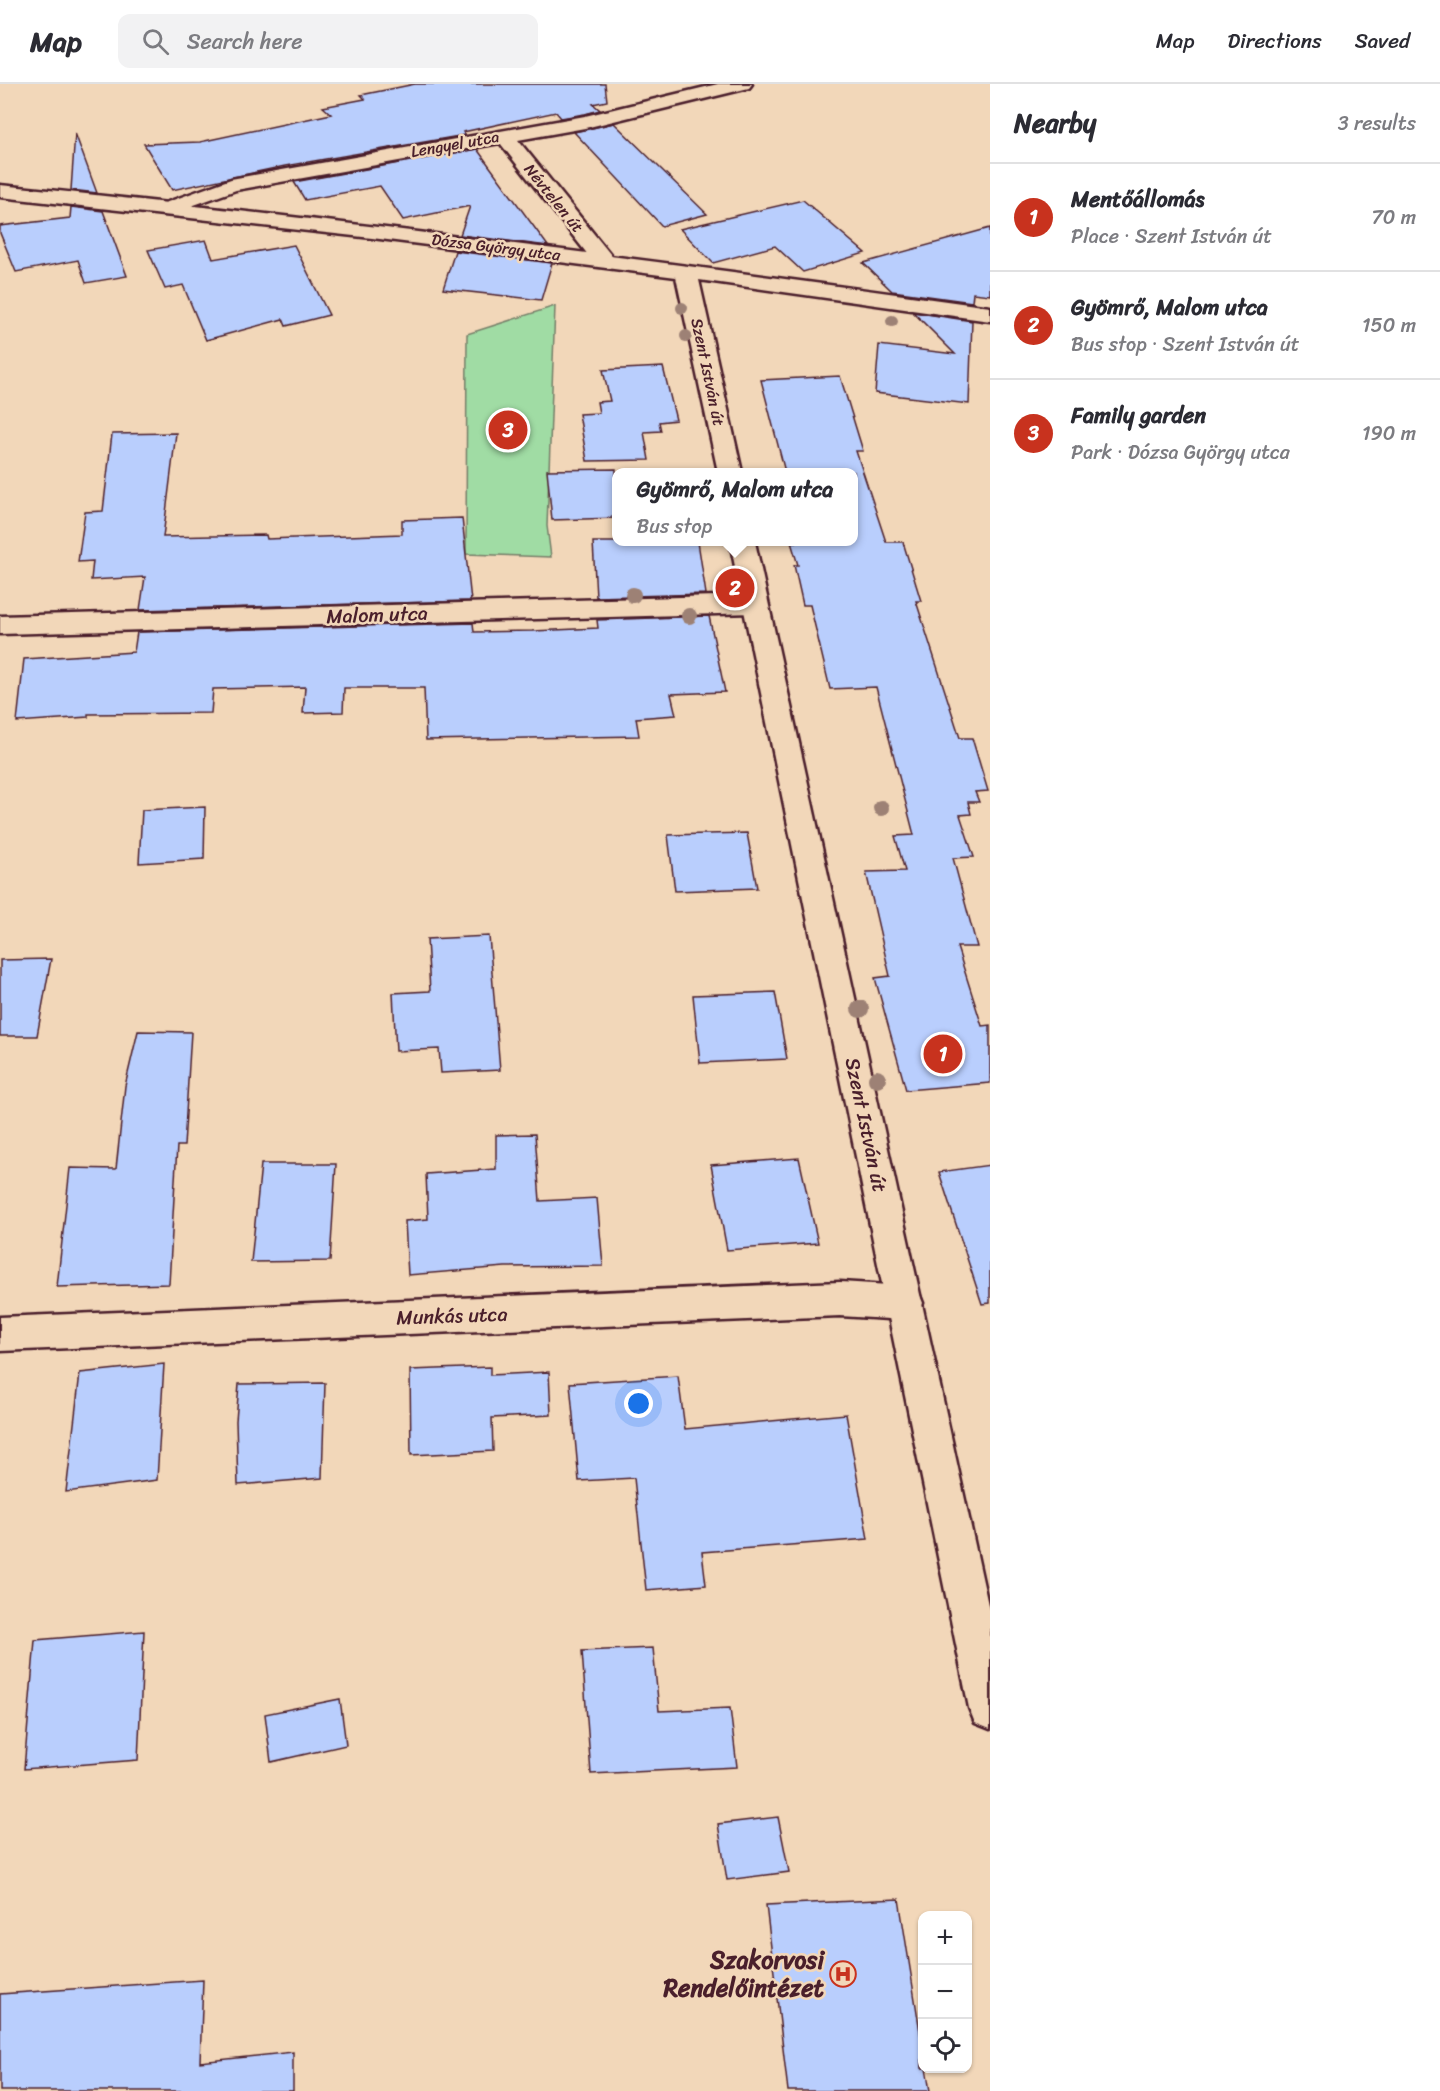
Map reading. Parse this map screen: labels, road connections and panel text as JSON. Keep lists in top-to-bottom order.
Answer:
{
  "streets": {
    "street": [
      "Lengyel utca",
      "Névtelen út",
      "Dózsa György utca",
      "Szent István út",
      "Malom utca",
      "Munkás utca"
    ]
  },
  "crossings": [
    ["Lengyel utca", "Névtelen út"],
    ["Lengyel utca", "Dózsa György utca"],
    ["Névtelen út", "Dózsa György utca"],
    ["Dózsa György utca", "Szent István út"],
    ["Szent István út", "Malom utca"],
    ["Szent István út", "Munkás utca"]
  ],
  "places": {
    "hospital": ["Szakorvosi Rendelőintézet"]
  },
  "page": {
    "header": "Map",
    "search": "Search here",
    "nav": ["Map", "Directions", "Saved"],
    "heading": ["Nearby", "3 results"],
    "list": [
      {
        "mark": "1",
        "name": "Mentőállomás",
        "note": "Place · Szent István út",
        "value": "70 m"
      },
      {
        "mark": "2",
        "name": "Gyömrő, Malom utca",
        "note": "Bus stop · Szent István út",
        "value": "150 m"
      },
      {
        "mark": "3",
        "name": "Family garden",
        "note": "Park · Dózsa György utca",
        "value": "190 m"
      }
    ],
    "pins": ["3", "2", "1"],
    "popup": ["Gyömrő, Malom utca", "Bus stop"],
    "map_buttons": ["+", "−"]
  }
}
